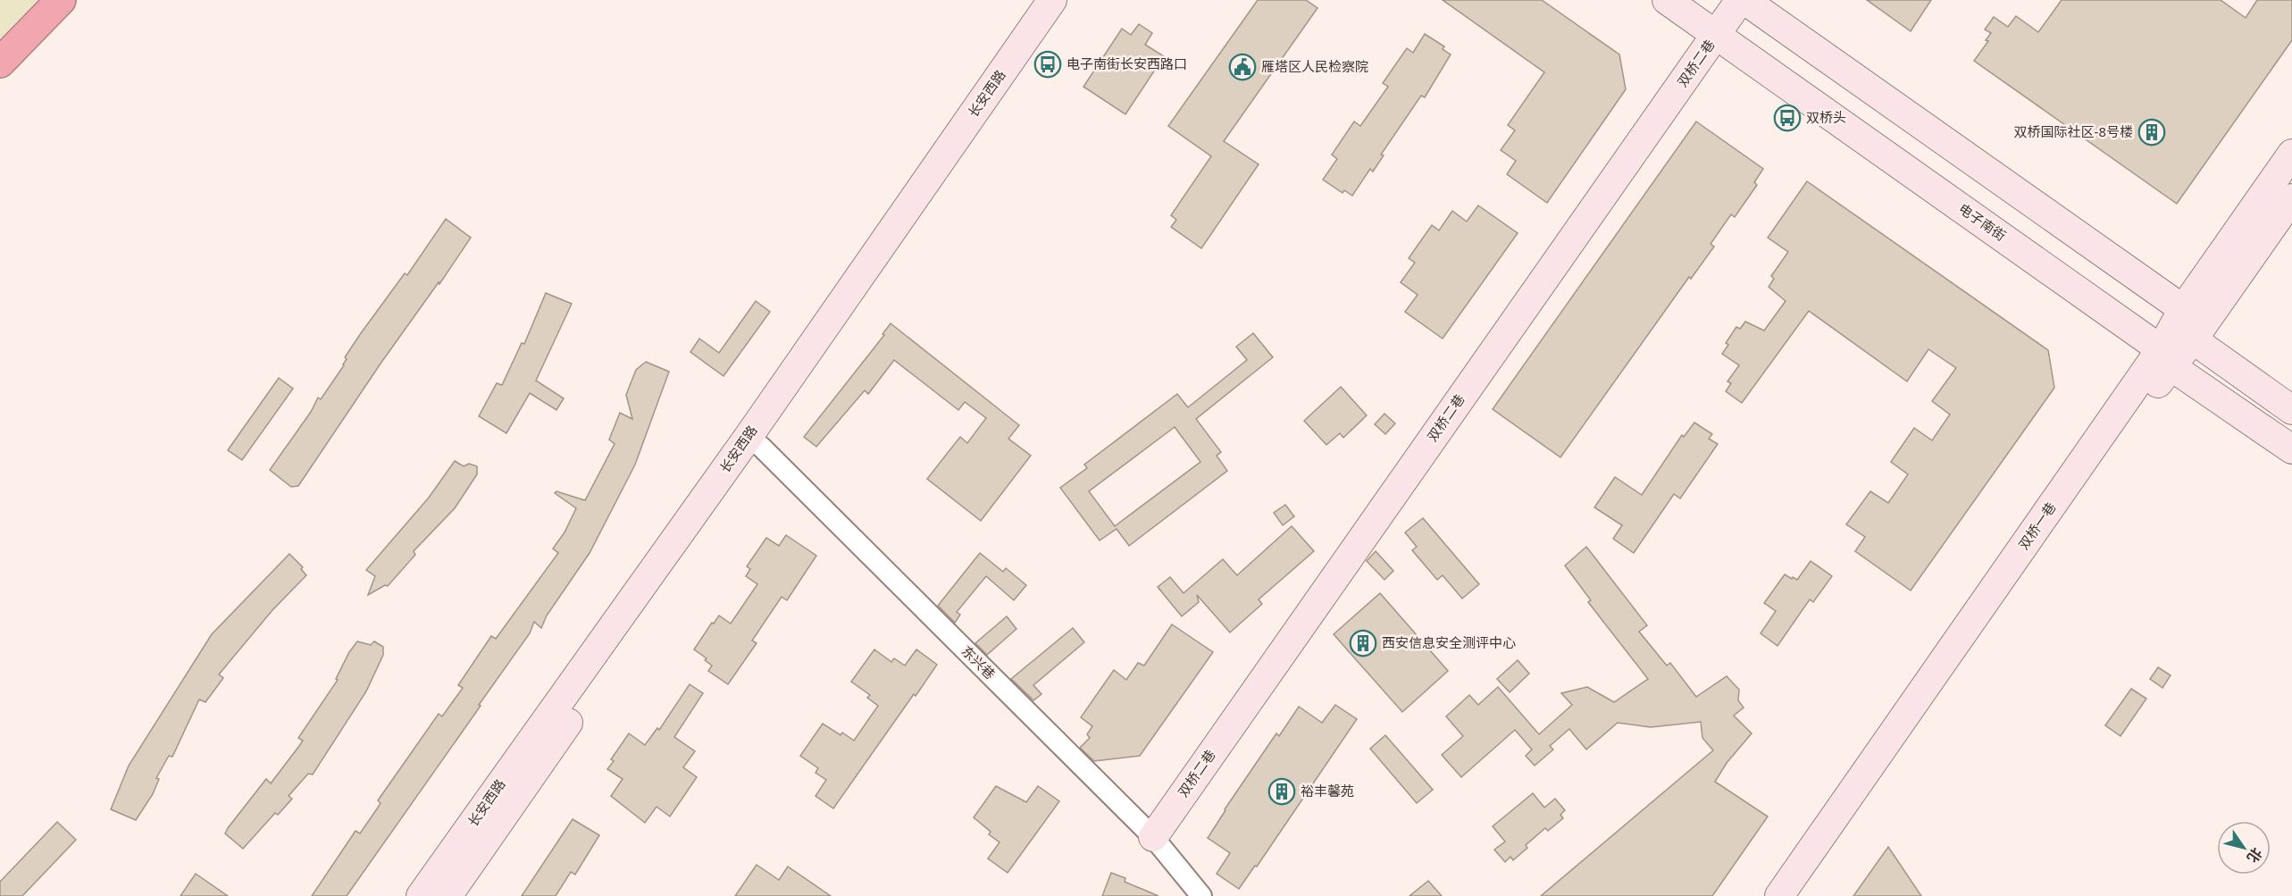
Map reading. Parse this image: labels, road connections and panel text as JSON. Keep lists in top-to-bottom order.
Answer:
{
  "streets": {
    "main road": [
      "双桥二巷",
      "长安西路",
      "电子南街",
      "双桥一巷"
    ],
    "street": ["东兴巷"]
  },
  "crossings": [
    ["双桥二巷", "电子南街"],
    ["双桥二巷", "东兴巷"],
    ["长安西路", "东兴巷"],
    ["电子南街", "双桥一巷"]
  ],
  "places": {
    "bus stop": ["电子南街长安西路口", "双桥头"],
    "public building": ["雁塔区人民检察院"],
    "building": ["双桥国际社区-8号楼", "西安信息安全测评中心", "裕丰馨苑"]
  },
  "north": "bottom right"
}
